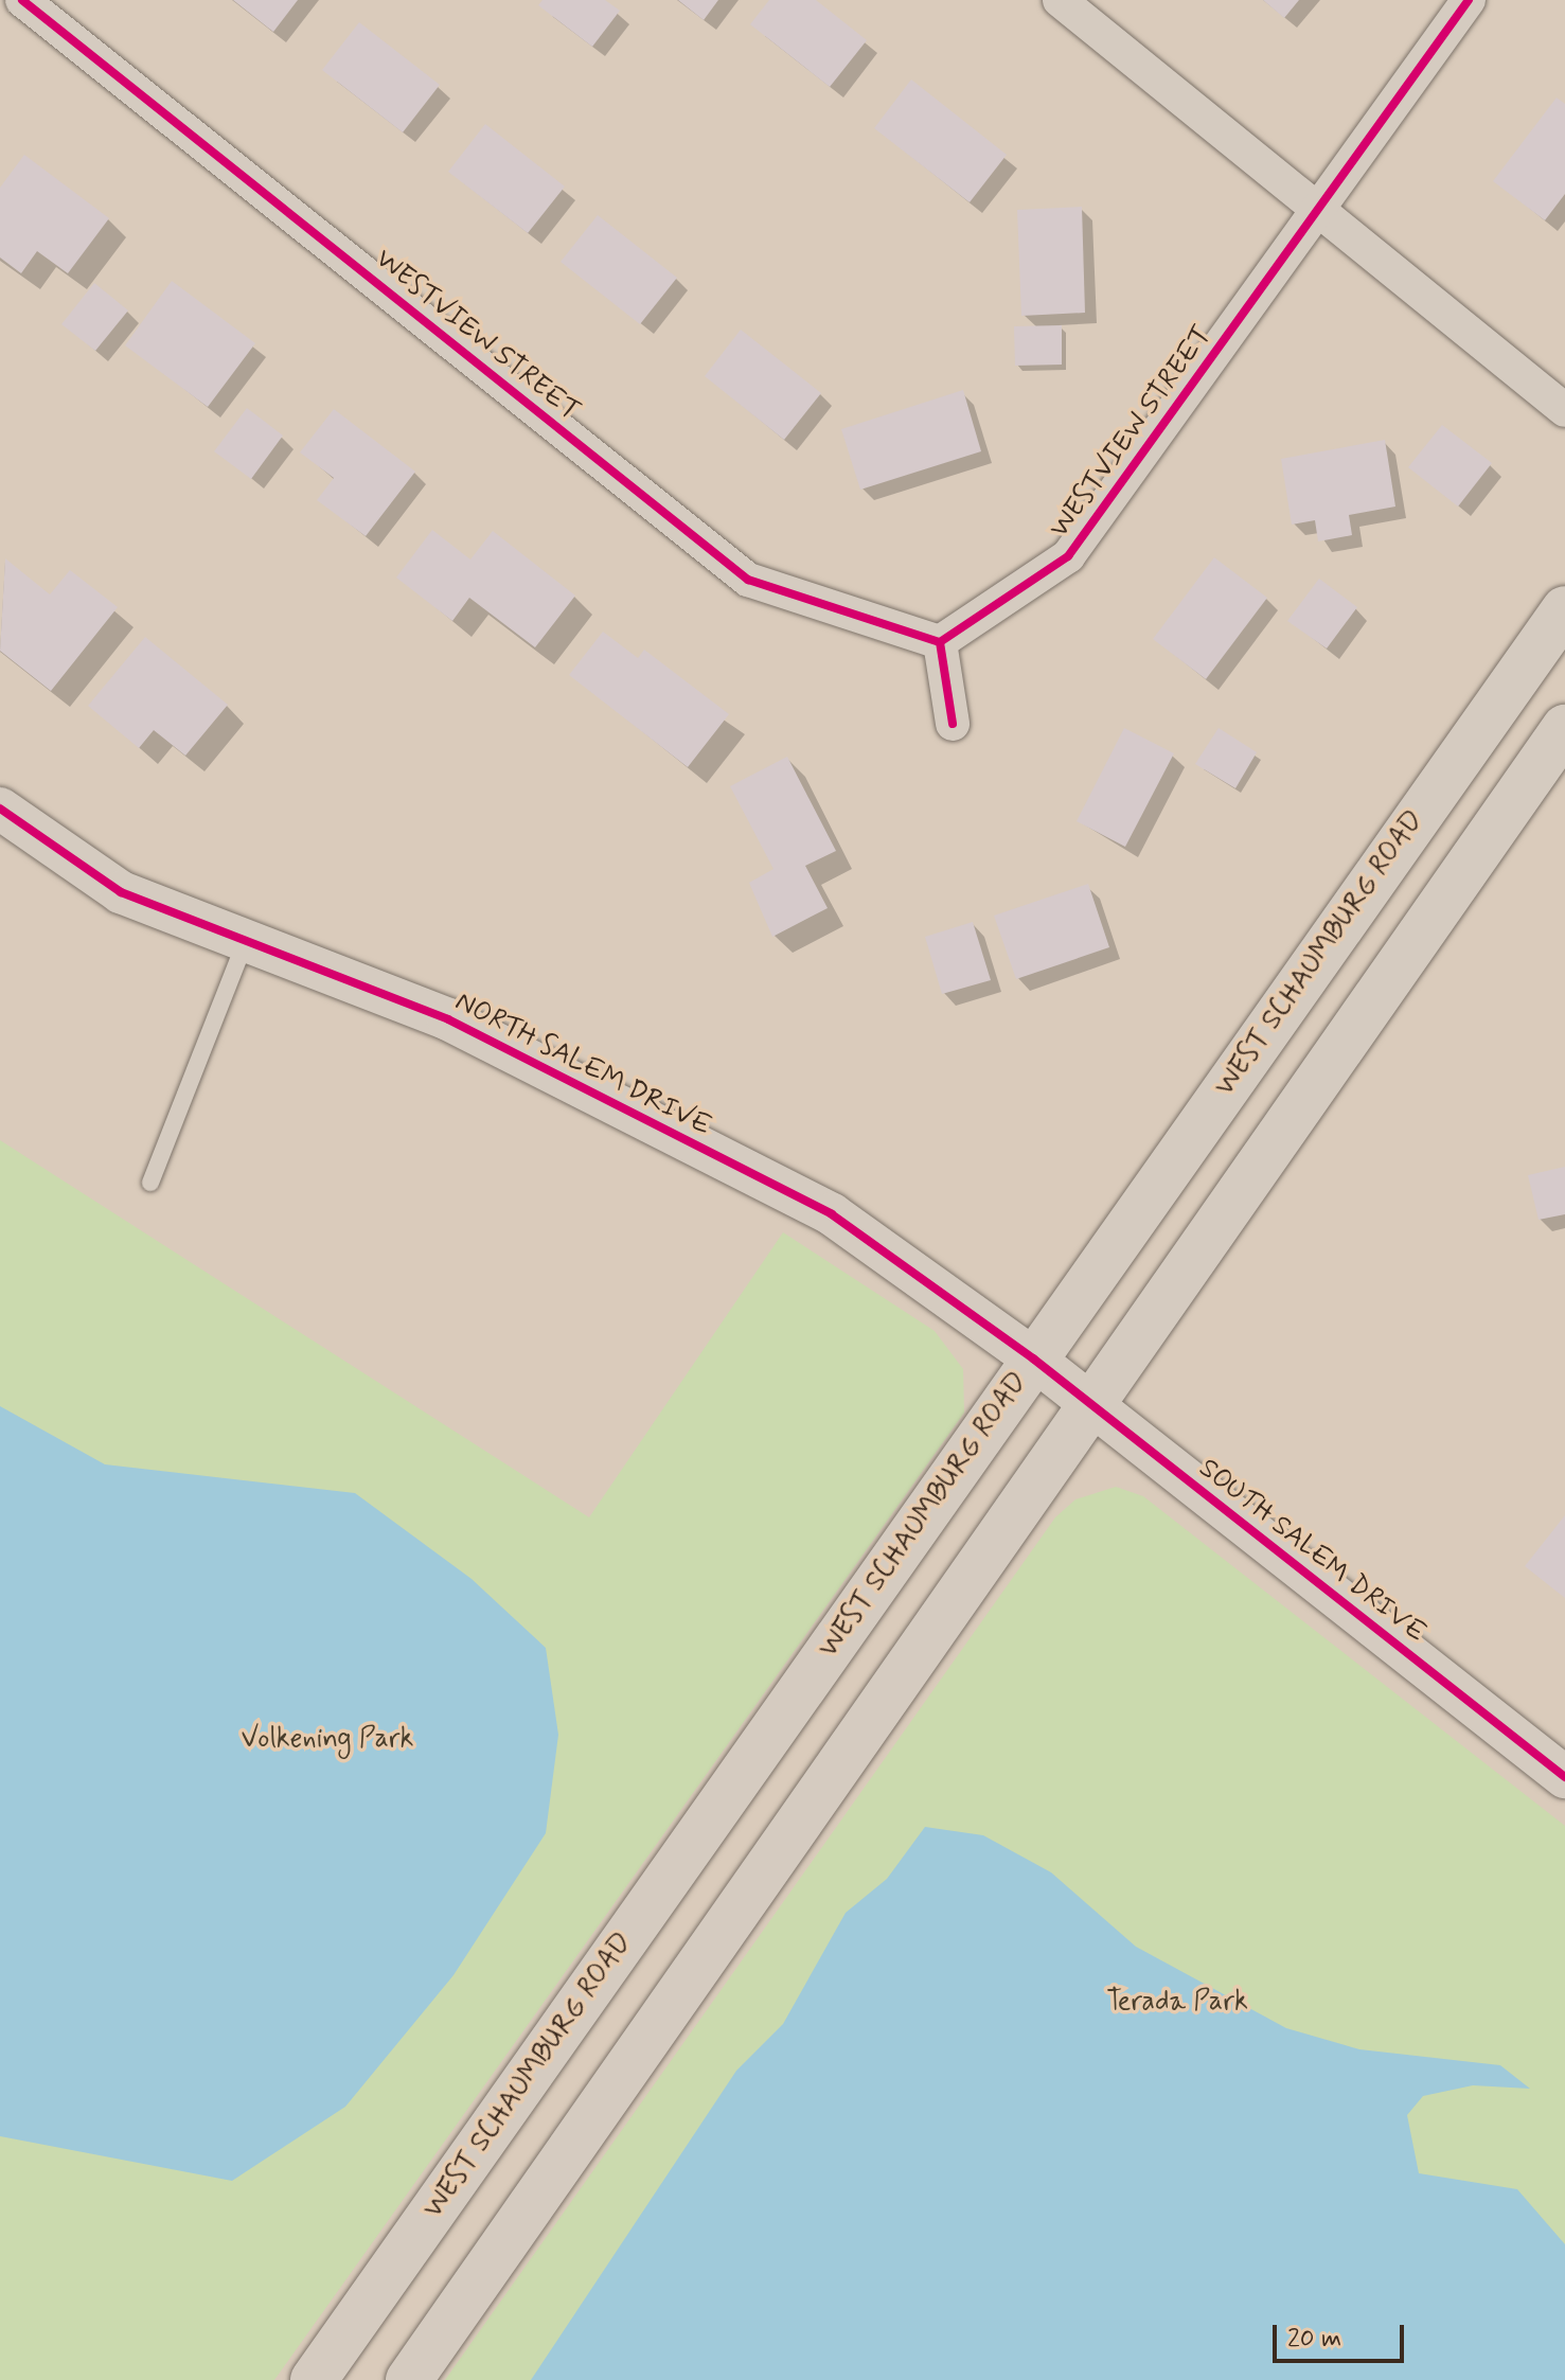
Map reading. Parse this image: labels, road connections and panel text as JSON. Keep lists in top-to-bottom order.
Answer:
{
  "streets": {
    "main road": ["WEST SCHAUMBURG ROAD"],
    "street": ["WESTVIEW STREET", "NORTH SALEM DRIVE", "SOUTH SALEM DRIVE"]
  },
  "crossings": [
    ["WEST SCHAUMBURG ROAD", "NORTH SALEM DRIVE"],
    ["WEST SCHAUMBURG ROAD", "SOUTH SALEM DRIVE"],
    ["NORTH SALEM DRIVE", "SOUTH SALEM DRIVE"]
  ],
  "parks": ["Volkening Park", "Terada Park"],
  "scale_bar": "20 m"
}
